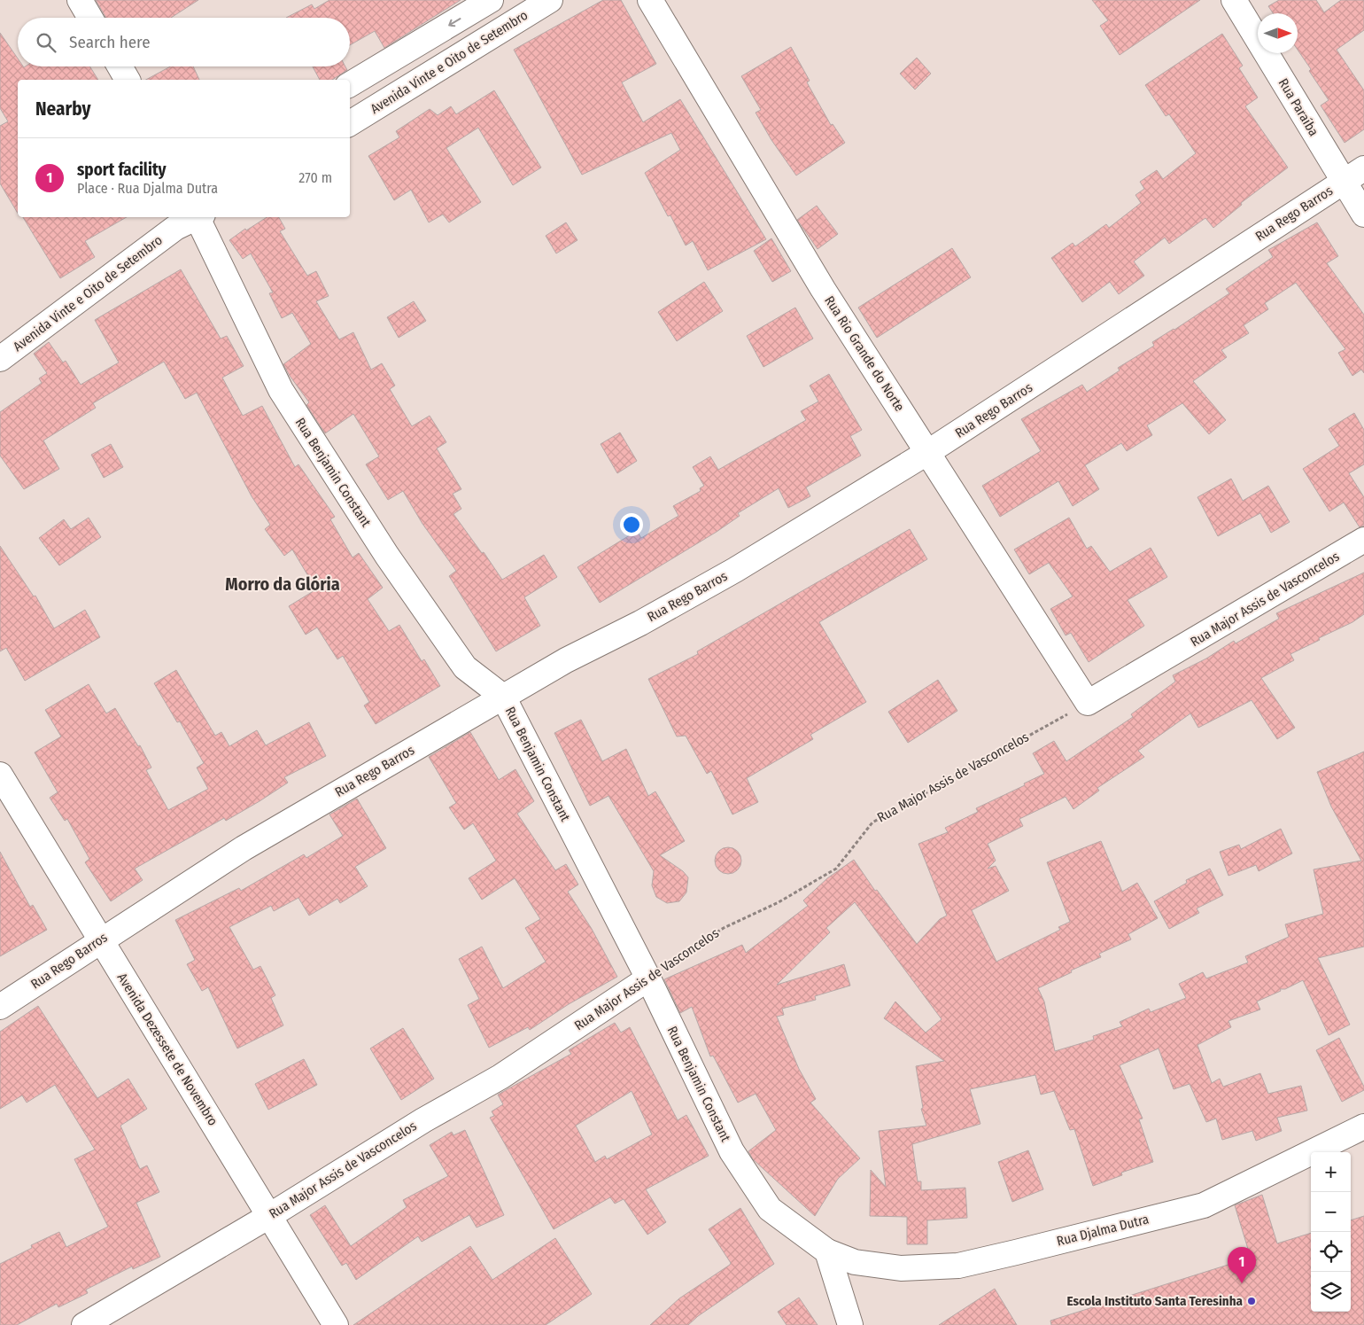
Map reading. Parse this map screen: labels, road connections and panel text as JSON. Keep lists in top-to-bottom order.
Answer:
{
  "streets": {
    "street": [
      "Avenida Vinte e Oito de Setembro",
      "Rua Paraíba",
      "Rua Rego Barros",
      "Rua Rio Grande do Norte",
      "Rua Benjamin Constant",
      "Rua Major Assis de Vasconcelos",
      "Avenida Dezessete de Novembro",
      "Rua Djalma Dutra"
    ]
  },
  "crossings": [
    ["Avenida Vinte e Oito de Setembro", "Rua Benjamin Constant"],
    ["Rua Paraíba", "Rua Rego Barros"],
    ["Rua Rego Barros", "Rua Rio Grande do Norte"],
    ["Rua Rego Barros", "Rua Benjamin Constant"],
    ["Rua Rego Barros", "Avenida Dezessete de Novembro"],
    ["Rua Rio Grande do Norte", "Rua Major Assis de Vasconcelos"],
    ["Rua Benjamin Constant", "Rua Major Assis de Vasconcelos"],
    ["Rua Benjamin Constant", "Rua Djalma Dutra"],
    ["Rua Major Assis de Vasconcelos", "Avenida Dezessete de Novembro"]
  ],
  "districts": ["Morro da Glória"],
  "places": ["Escola Instituto Santa Teresinha"],
  "north": "right",
  "page": {
    "search": "Search here",
    "heading": "Nearby",
    "list": [
      {
        "mark": "1",
        "name": "sport facility",
        "note": "Place · Rua Djalma Dutra",
        "value": "270 m"
      }
    ],
    "map_buttons": ["+", "−"],
    "pins": "1"
  }
}
